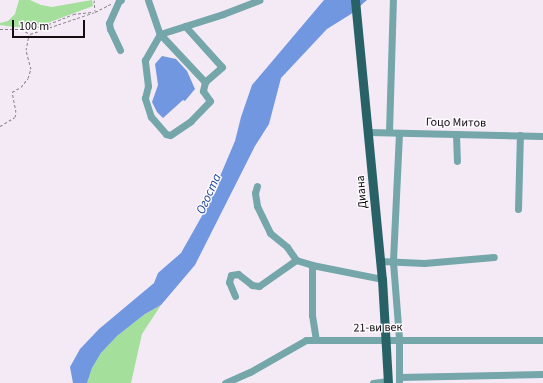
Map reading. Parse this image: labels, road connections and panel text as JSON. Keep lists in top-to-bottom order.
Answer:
{
  "streets": {
    "main road": ["Диана"],
    "street": ["Гоцо Митов", "21-ви век"]
  },
  "crossings": [
    ["Гоцо Митов", "Диана"],
    ["Диана", "21-ви век"]
  ],
  "water": ["Огоста"],
  "scale_bar": "100 m"
}
